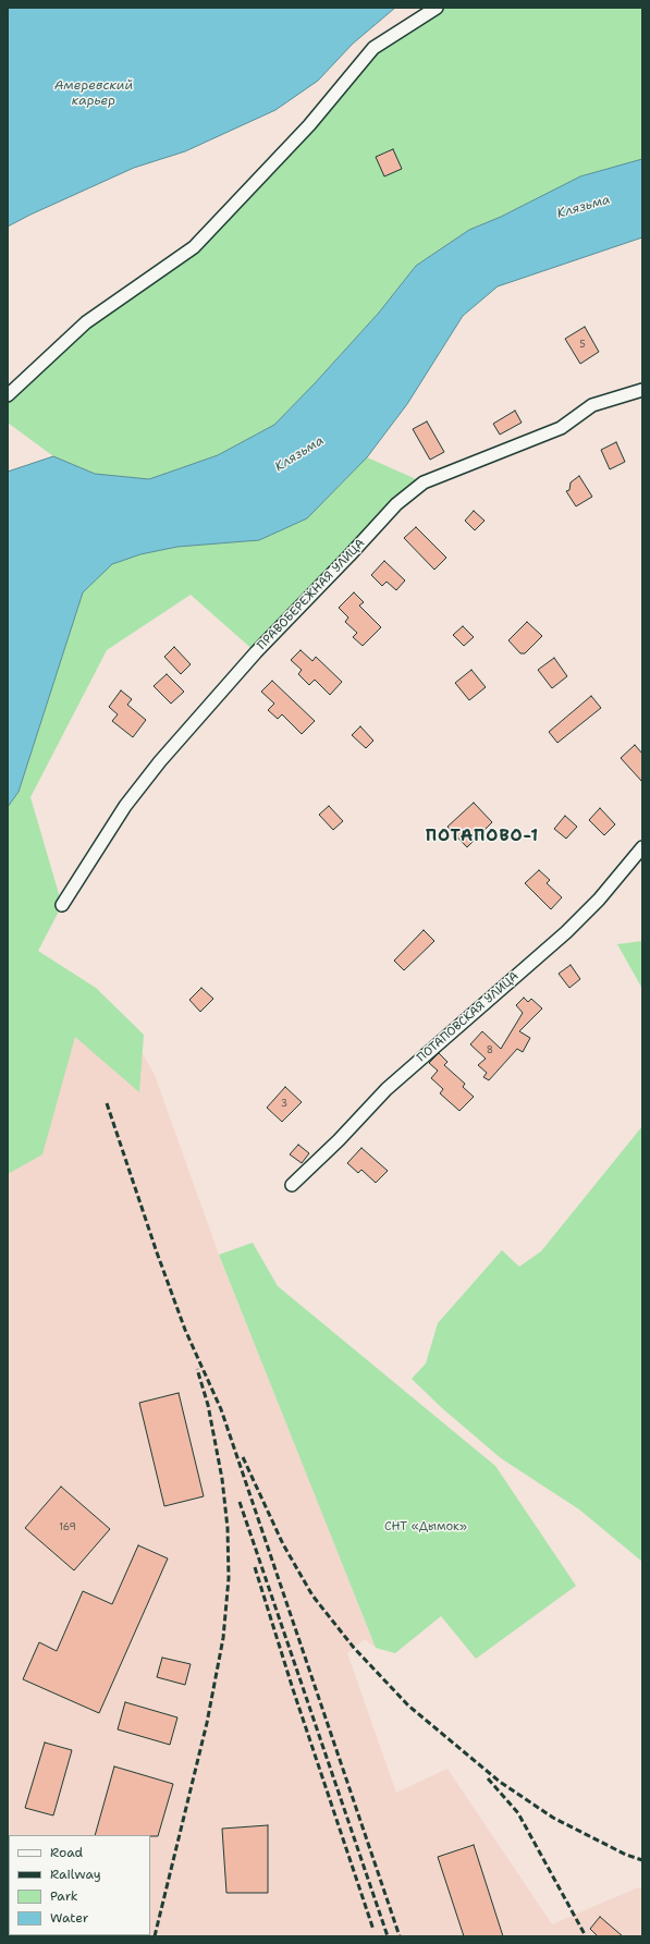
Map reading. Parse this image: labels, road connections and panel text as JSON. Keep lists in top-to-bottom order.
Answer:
{
  "streets": {
    "street": ["ПРАВОБЕРЕЖНАЯ УЛИЦА", "ПОТАПОВСКАЯ УЛИЦА"]
  },
  "districts": ["ПОТАПОВО-1"],
  "water": ["Амеревский карьер", "Клязьма"],
  "parks": ["СНТ «Дымок»"],
  "house_numbers": [
    "5",
    "8",
    "3",
    "169"
  ],
  "legend": [
    "Road",
    "Railway",
    "Park",
    "Water"
  ]
}
